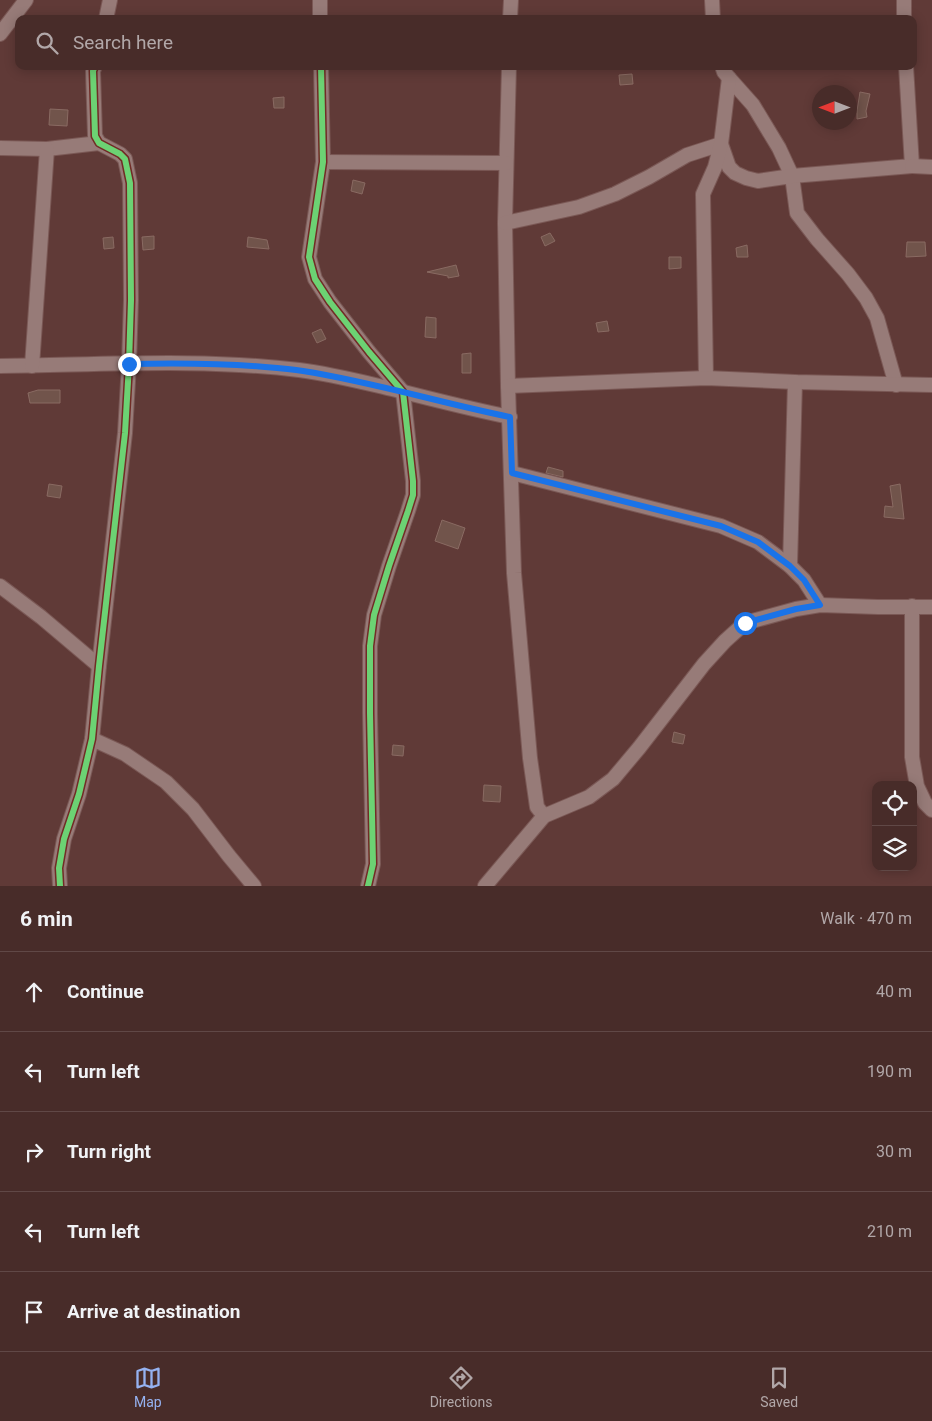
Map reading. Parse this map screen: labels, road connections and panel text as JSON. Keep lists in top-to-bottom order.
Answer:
{
  "north": "left",
  "page": {
    "search": "Search here",
    "heading": ["6 min", "Walk · 470 m"],
    "list": [
      ["Continue", "40 m"],
      ["Turn left", "190 m"],
      ["Turn right", "30 m"],
      ["Turn left", "210 m"],
      "Arrive at destination"
    ],
    "nav": ["Map", "Directions", "Saved"]
  }
}
